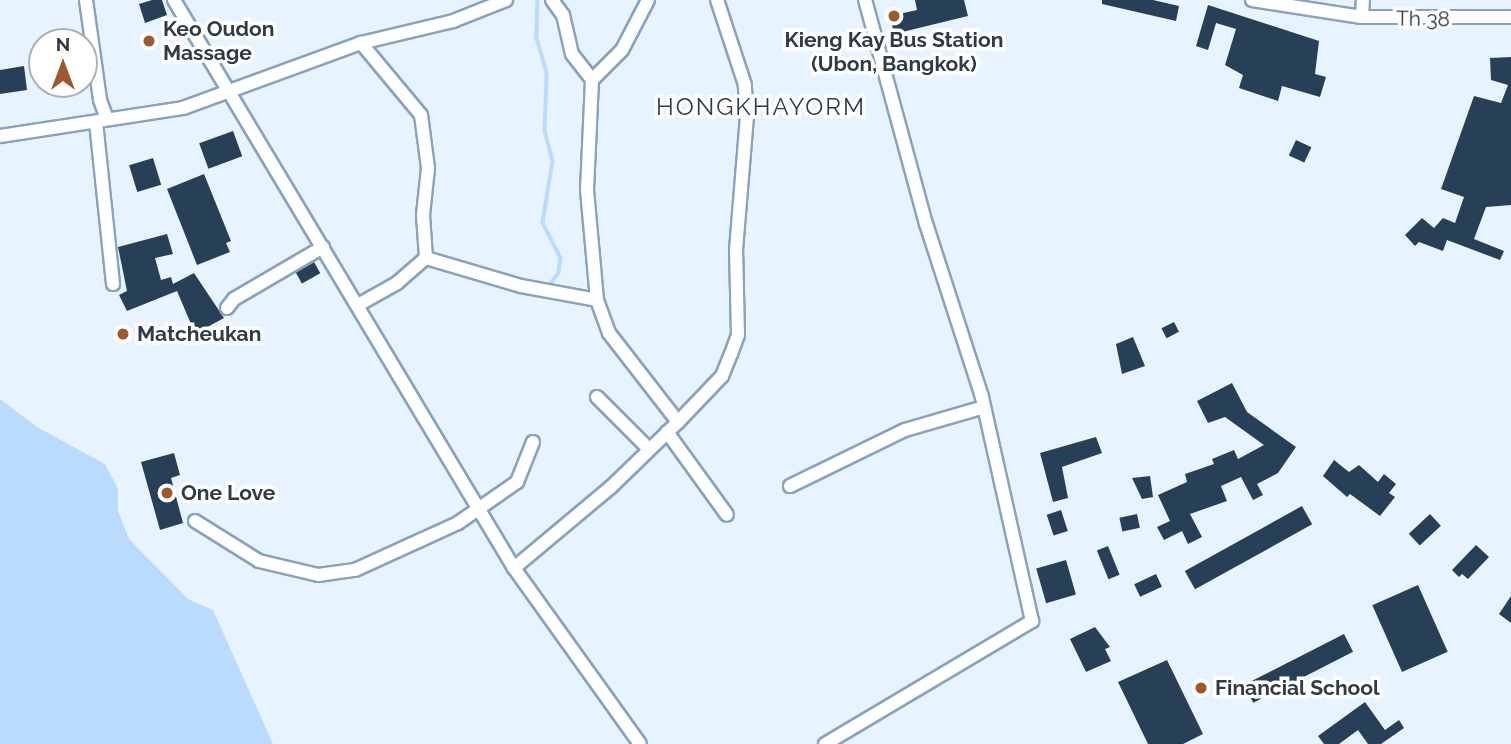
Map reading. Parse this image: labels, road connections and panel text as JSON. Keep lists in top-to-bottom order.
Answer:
{
  "streets": {
    "street": ["Th 38"]
  },
  "districts": ["HONGKHAYORM"],
  "places": [
    "Kieng Kay Bus Station (Ubon, Bangkok)",
    "Keo Oudon Massage",
    "Matcheukan",
    "One Love",
    "Financial School"
  ],
  "north": "top"
}
